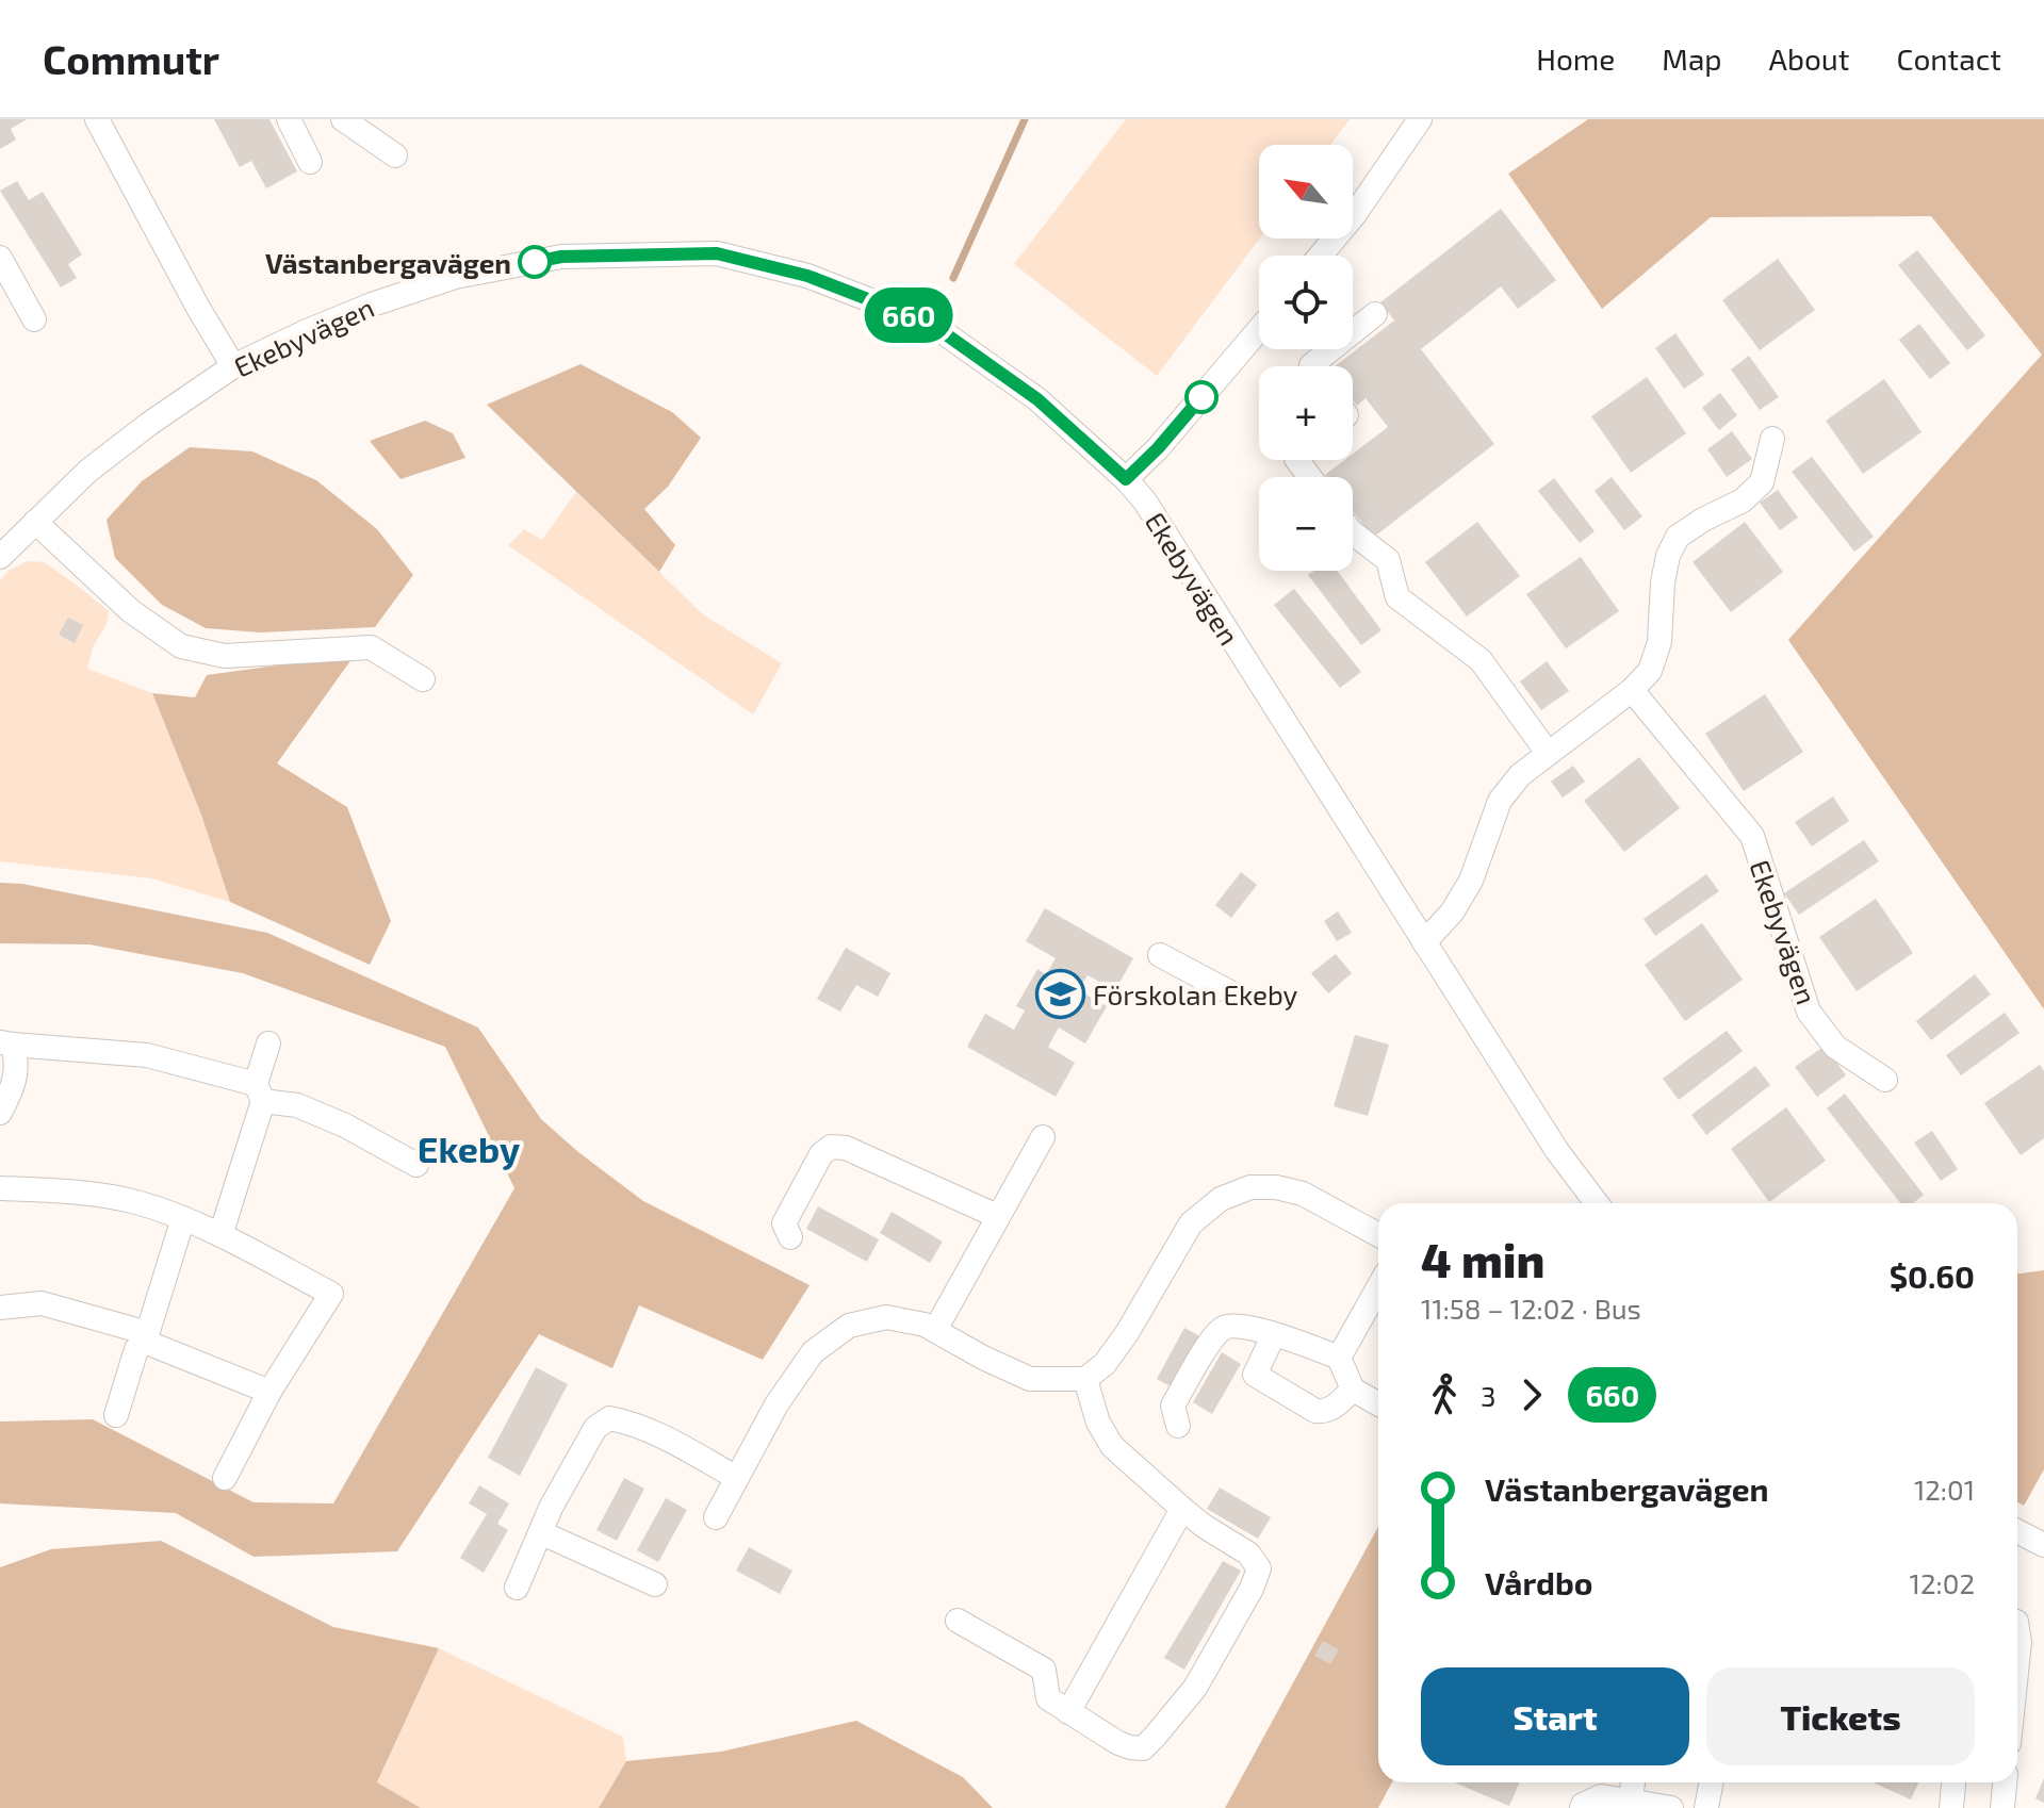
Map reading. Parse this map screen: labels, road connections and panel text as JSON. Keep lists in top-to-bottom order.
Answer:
{
  "streets": {
    "street": ["Ekebyvägen"]
  },
  "districts": ["Ekeby"],
  "places": {
    "other": ["Västanbergavägen"],
    "school or university": ["Förskolan Ekeby"]
  },
  "lines": ["bus line 660"],
  "north": "top left",
  "page": {
    "header": "Commutr",
    "nav": [
      "Home",
      "Map",
      "About",
      "Contact"
    ],
    "on_map": "660",
    "map_buttons": ["+", "−"],
    "heading": ["4 min", "11:58 – 12:02 · Bus", "$0.60"],
    "legs": ["3", "660"],
    "list": [
      {
        "name": "Västanbergavägen",
        "value": "12:01"
      },
      {
        "name": "Vårdbo",
        "value": "12:02"
      }
    ],
    "buttons": ["Start", "Tickets"]
  }
}
